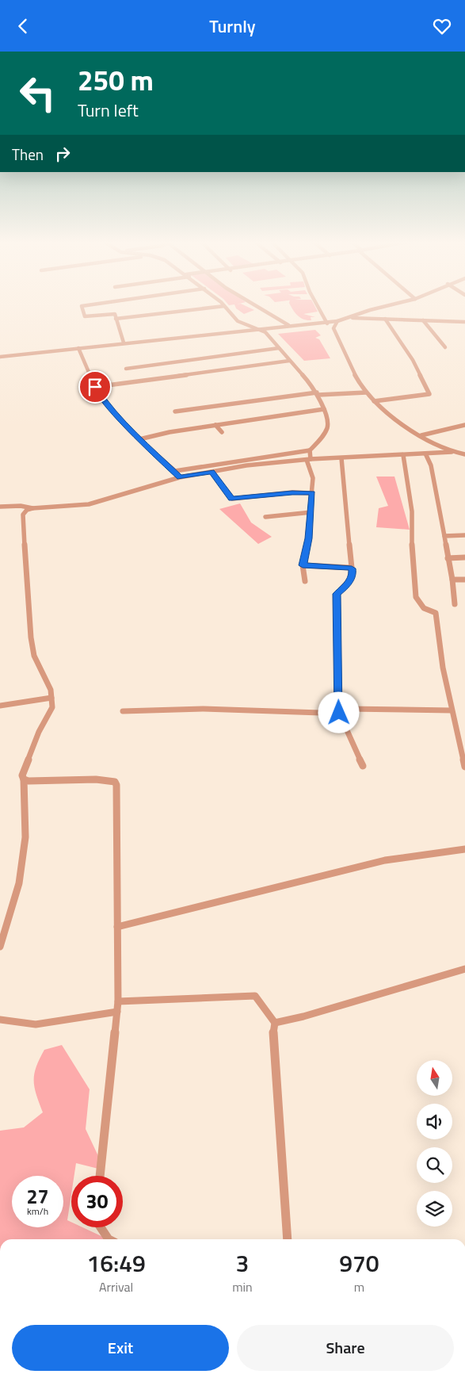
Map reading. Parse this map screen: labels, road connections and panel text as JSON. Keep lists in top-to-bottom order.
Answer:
{
  "north": "top",
  "page": {
    "header": "Turnly",
    "turn": ["250 m", "Turn left"],
    "then": "Then",
    "speed": "27 km/h",
    "limit": "30",
    "eta": [
      "16:49",
      "Arrival",
      "3",
      "min",
      "970",
      "m"
    ],
    "buttons": ["Exit", "Share"]
  }
}
